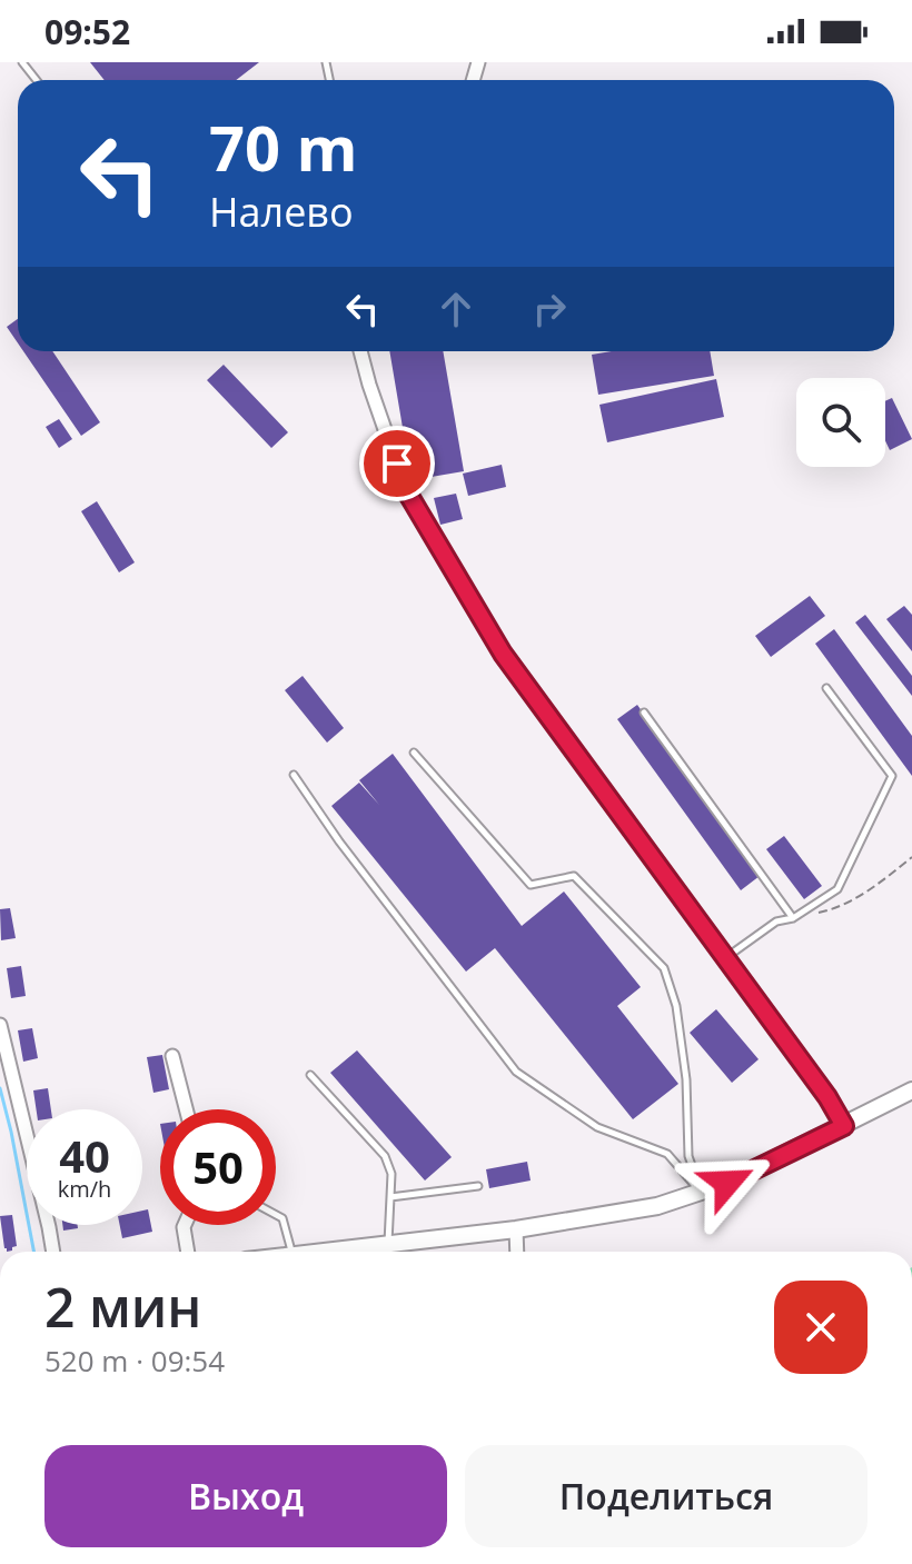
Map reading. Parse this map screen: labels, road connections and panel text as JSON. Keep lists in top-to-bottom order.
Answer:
{
  "page": {
    "status": "09:52",
    "turn": ["70 m", "Налево"],
    "speed": "40 km/h",
    "limit": "50",
    "heading": ["2 мин", "520 m · 09:54"],
    "buttons": ["Выход", "Поделиться"]
  }
}
